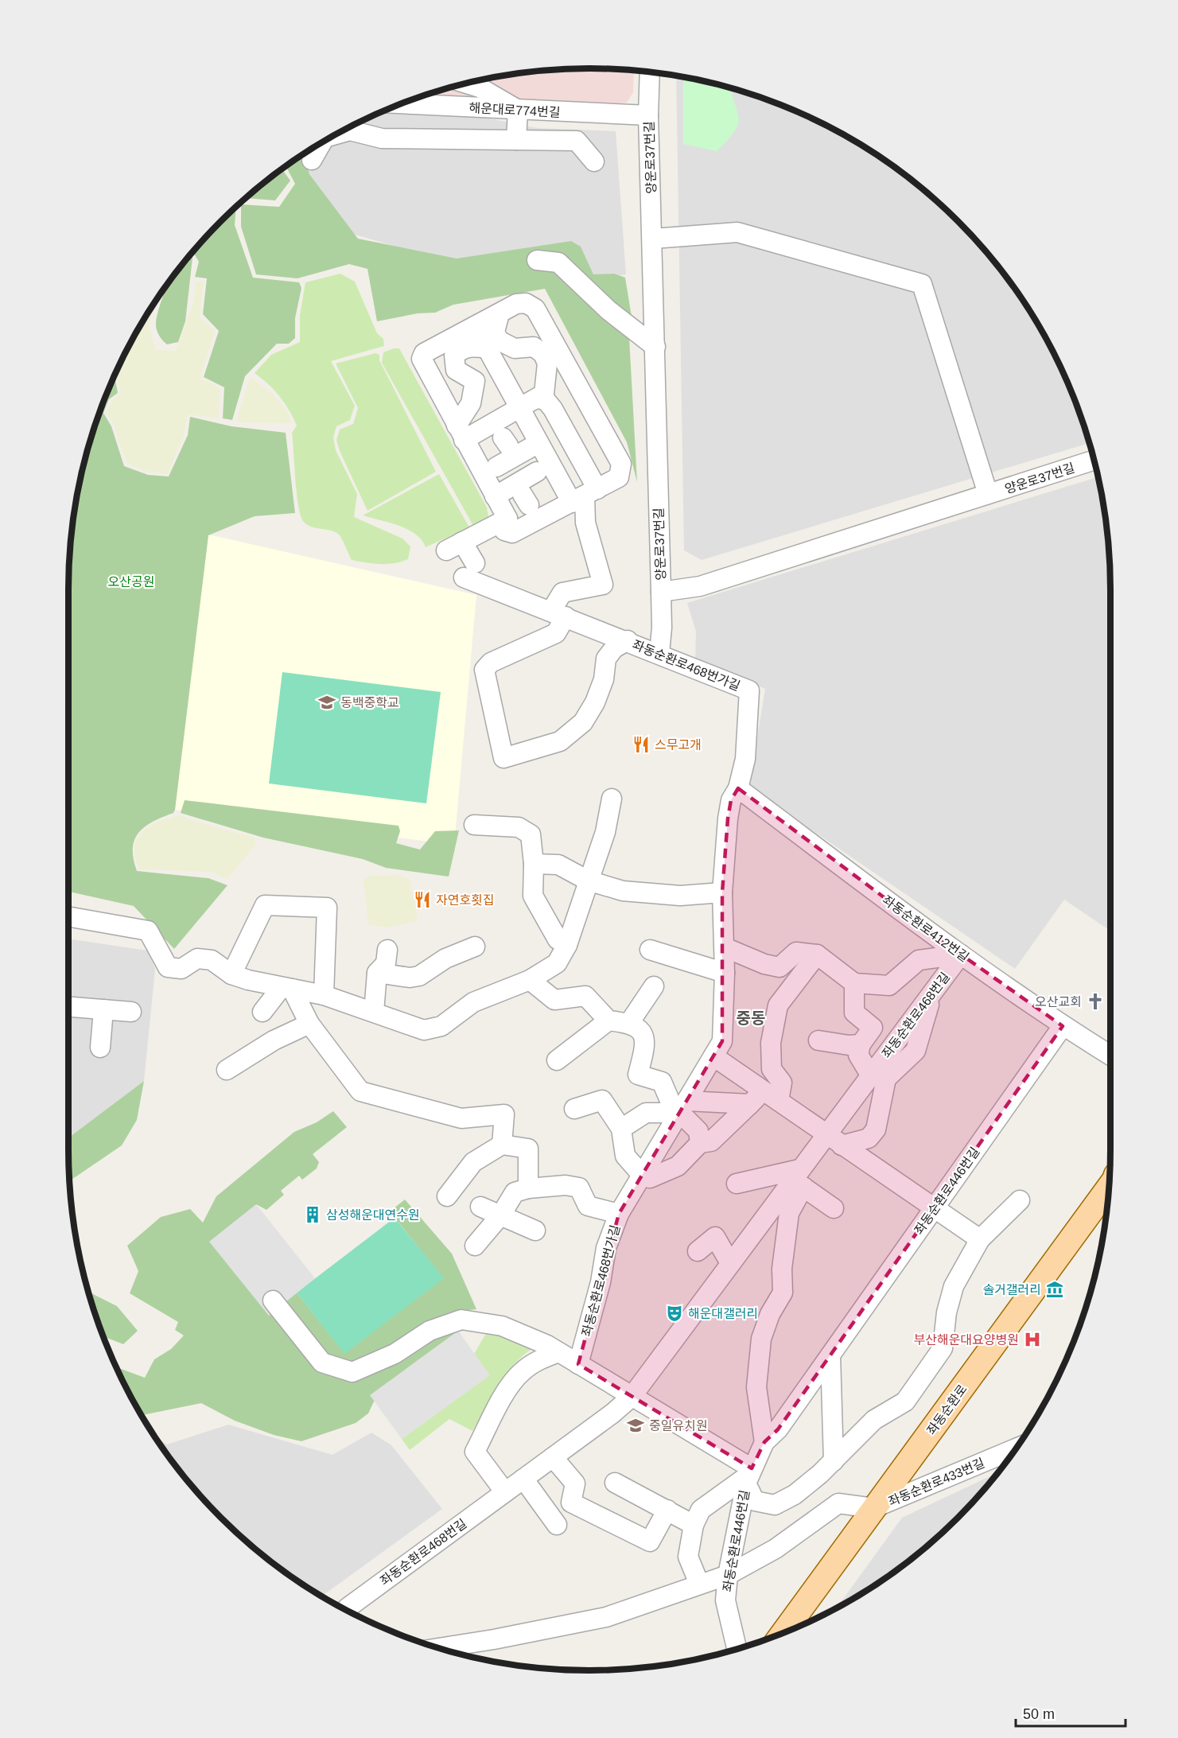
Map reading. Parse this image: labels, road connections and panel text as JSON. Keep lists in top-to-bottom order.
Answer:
{
  "streets": {
    "main road": ["좌동순환로"],
    "street": [
      "해운대로774번길",
      "양운로37번길",
      "좌동순환로468번가길",
      "좌동순환로412번길",
      "좌동순환로468번길",
      "좌동순환로446번길",
      "좌동순환로433번길"
    ]
  },
  "crossings": [
    ["해운대로774번길", "양운로37번길"],
    ["좌동순환로468번가길", "좌동순환로412번길"],
    ["좌동순환로412번길", "좌동순환로468번길"],
    ["좌동순환로412번길", "좌동순환로446번길"],
    ["좌동순환로468번길", "좌동순환로446번길"],
    ["좌동순환로", "좌동순환로433번길"]
  ],
  "districts": ["중동"],
  "parks": ["오산공원"],
  "places": {
    "school or university": ["동백중학교", "중일유치원"],
    "restaurant": ["스무고개", "자연호횟집"],
    "church": ["오산교회"],
    "building": ["삼성해운대연수원"],
    "museum": ["솔거갤러리"],
    "theatre": ["해운대갤러리"],
    "hospital": ["부산해운대요양병원"]
  },
  "scale_bar": "50 m"
}
